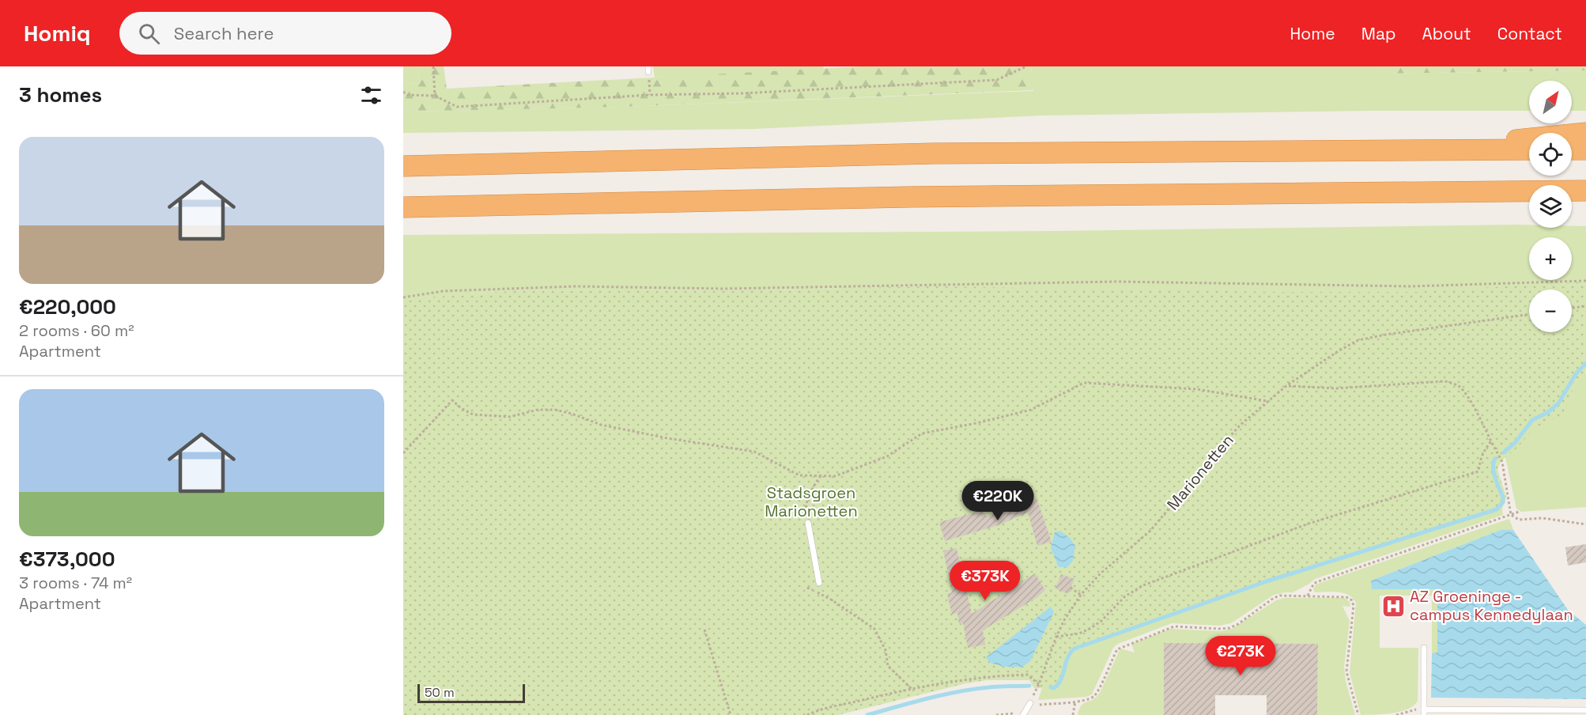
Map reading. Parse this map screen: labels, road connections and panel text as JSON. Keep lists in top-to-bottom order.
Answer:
{
  "streets": {
    "path": ["Marionetten"]
  },
  "parks": ["Stadsgroen Marionetten"],
  "places": {
    "hospital": ["AZ Groeninge - campus Kennedylaan"]
  },
  "scale_bar": "50 m",
  "north": "top right",
  "page": {
    "header": "Homiq",
    "search": "Search here",
    "nav": [
      "Home",
      "Map",
      "About",
      "Contact"
    ],
    "heading": "3 homes",
    "map_buttons": ["+", "−"],
    "list": [
      {
        "name": "€220,000",
        "note": "2 rooms · 60 m² · Apartment"
      },
      {
        "name": "€373,000",
        "note": "3 rooms · 74 m² · Apartment"
      }
    ],
    "price": ["€220K", "€373K", "€273K"],
    "scale": "50 m"
  }
}
